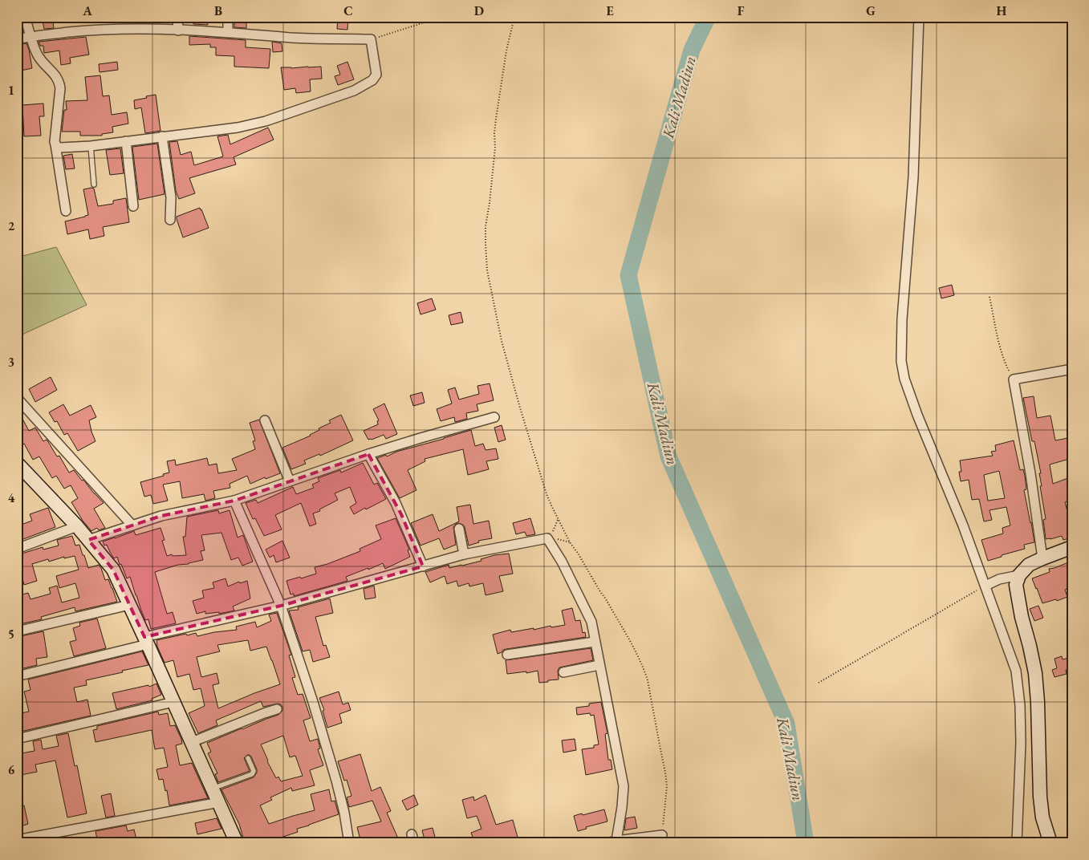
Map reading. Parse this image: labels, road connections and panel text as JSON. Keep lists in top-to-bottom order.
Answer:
{
  "water": ["Kali Madiun"],
  "grid": {
    "columns": [
      "A",
      "B",
      "C",
      "D",
      "E",
      "F",
      "G",
      "H"
    ],
    "rows": [
      "1",
      "2",
      "3",
      "4",
      "5",
      "6"
    ]
  }
}
